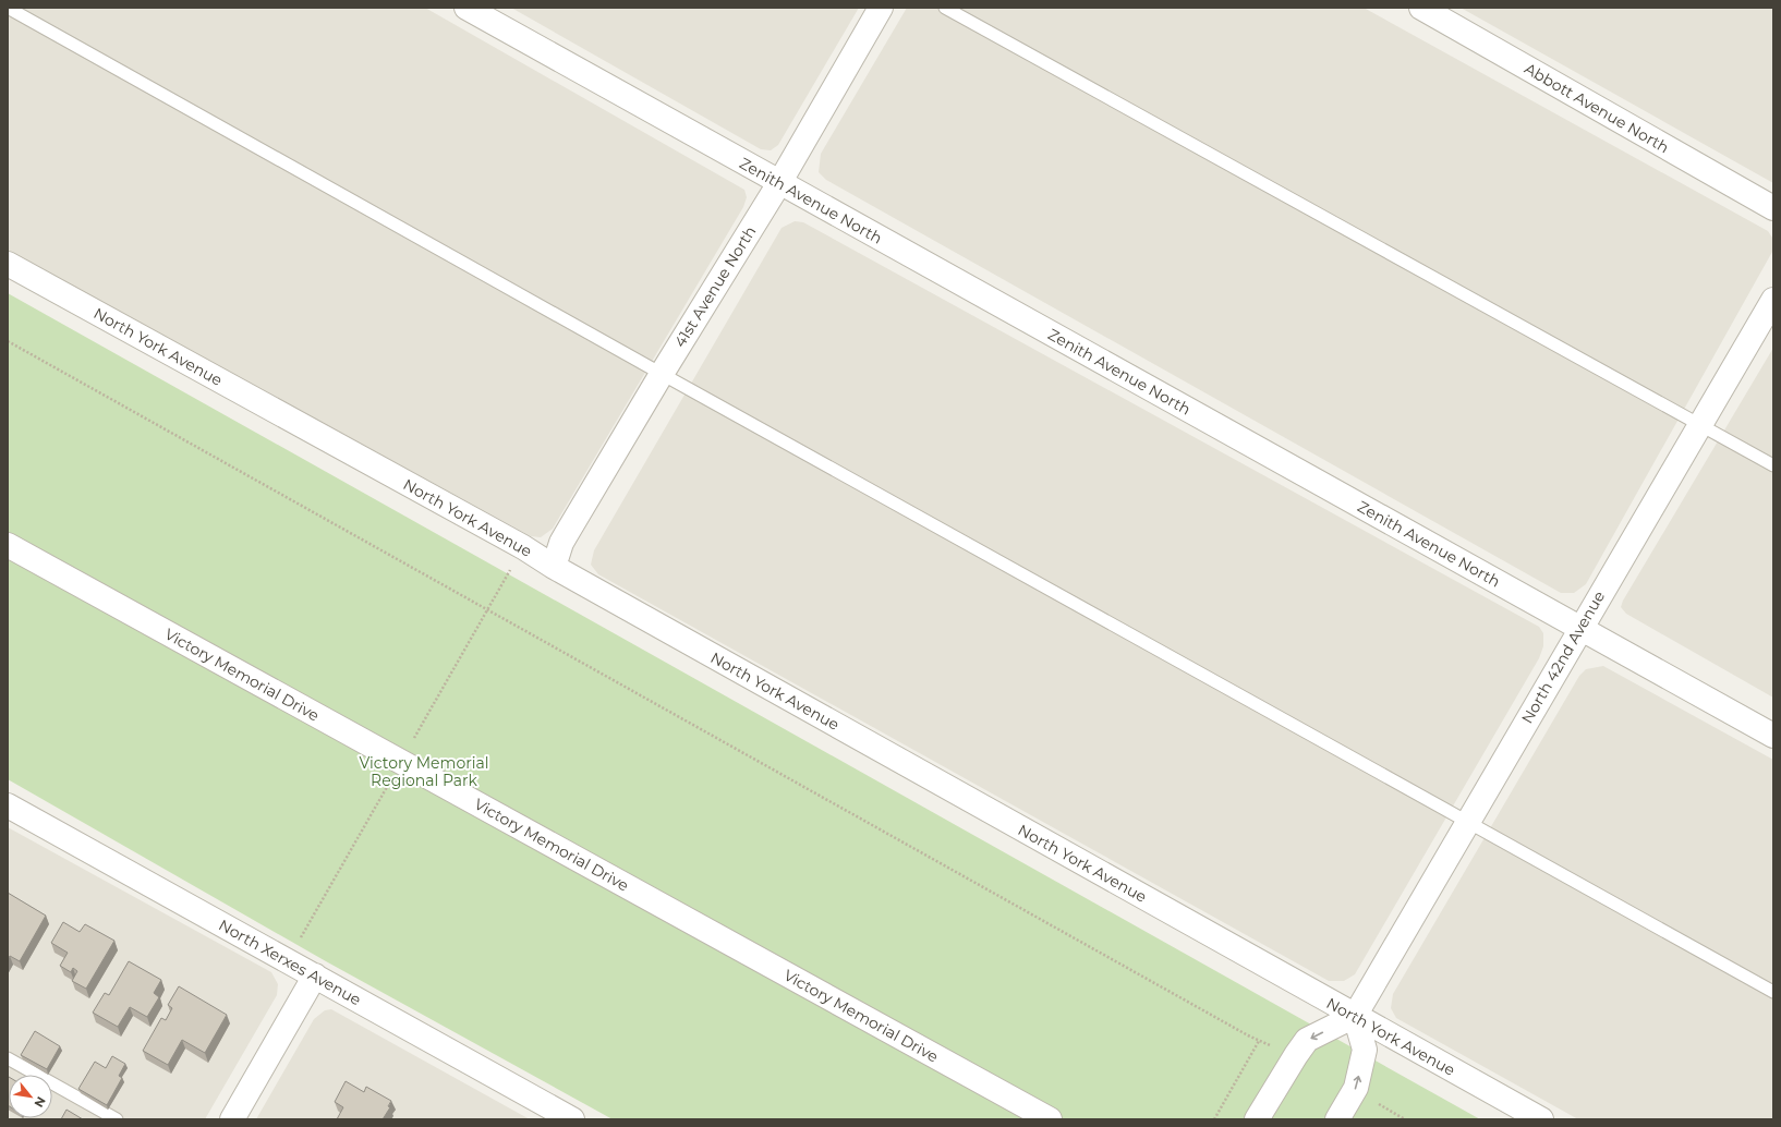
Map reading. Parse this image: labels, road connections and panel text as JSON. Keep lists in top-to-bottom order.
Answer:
{
  "streets": {
    "street": [
      "Abbott Avenue North",
      "Zenith Avenue North",
      "41st Avenue North",
      "North York Avenue",
      "North 42nd Avenue",
      "Victory Memorial Drive",
      "North Xerxes Avenue"
    ]
  },
  "crossings": [
    ["Zenith Avenue North", "41st Avenue North"],
    ["Zenith Avenue North", "North 42nd Avenue"],
    ["41st Avenue North", "North York Avenue"],
    ["North York Avenue", "North 42nd Avenue"]
  ],
  "parks": ["Victory Memorial Regional Park"],
  "north": "bottom right"
}
